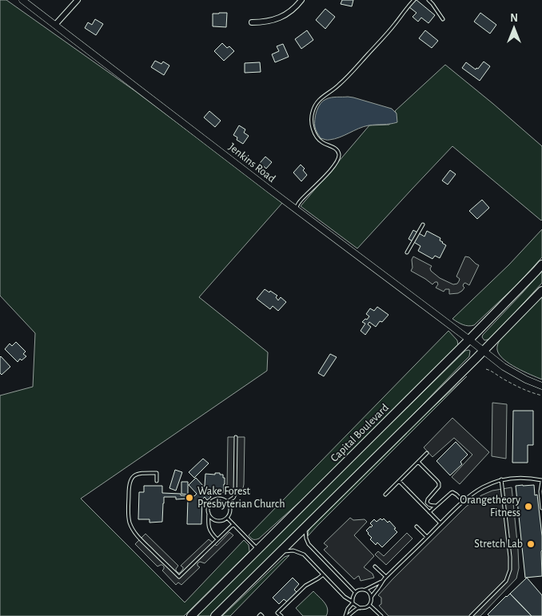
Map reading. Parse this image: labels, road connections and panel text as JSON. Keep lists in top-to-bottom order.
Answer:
{
  "streets": {
    "highway": ["Capital Boulevard"],
    "street": ["Jenkins Road"]
  },
  "crossings": [
    ["Jenkins Road", "Capital Boulevard"]
  ],
  "places": ["Wake Forest Presbyterian Church", "Orangetheory Fitness", "Stretch Lab"],
  "north": "top"
}
